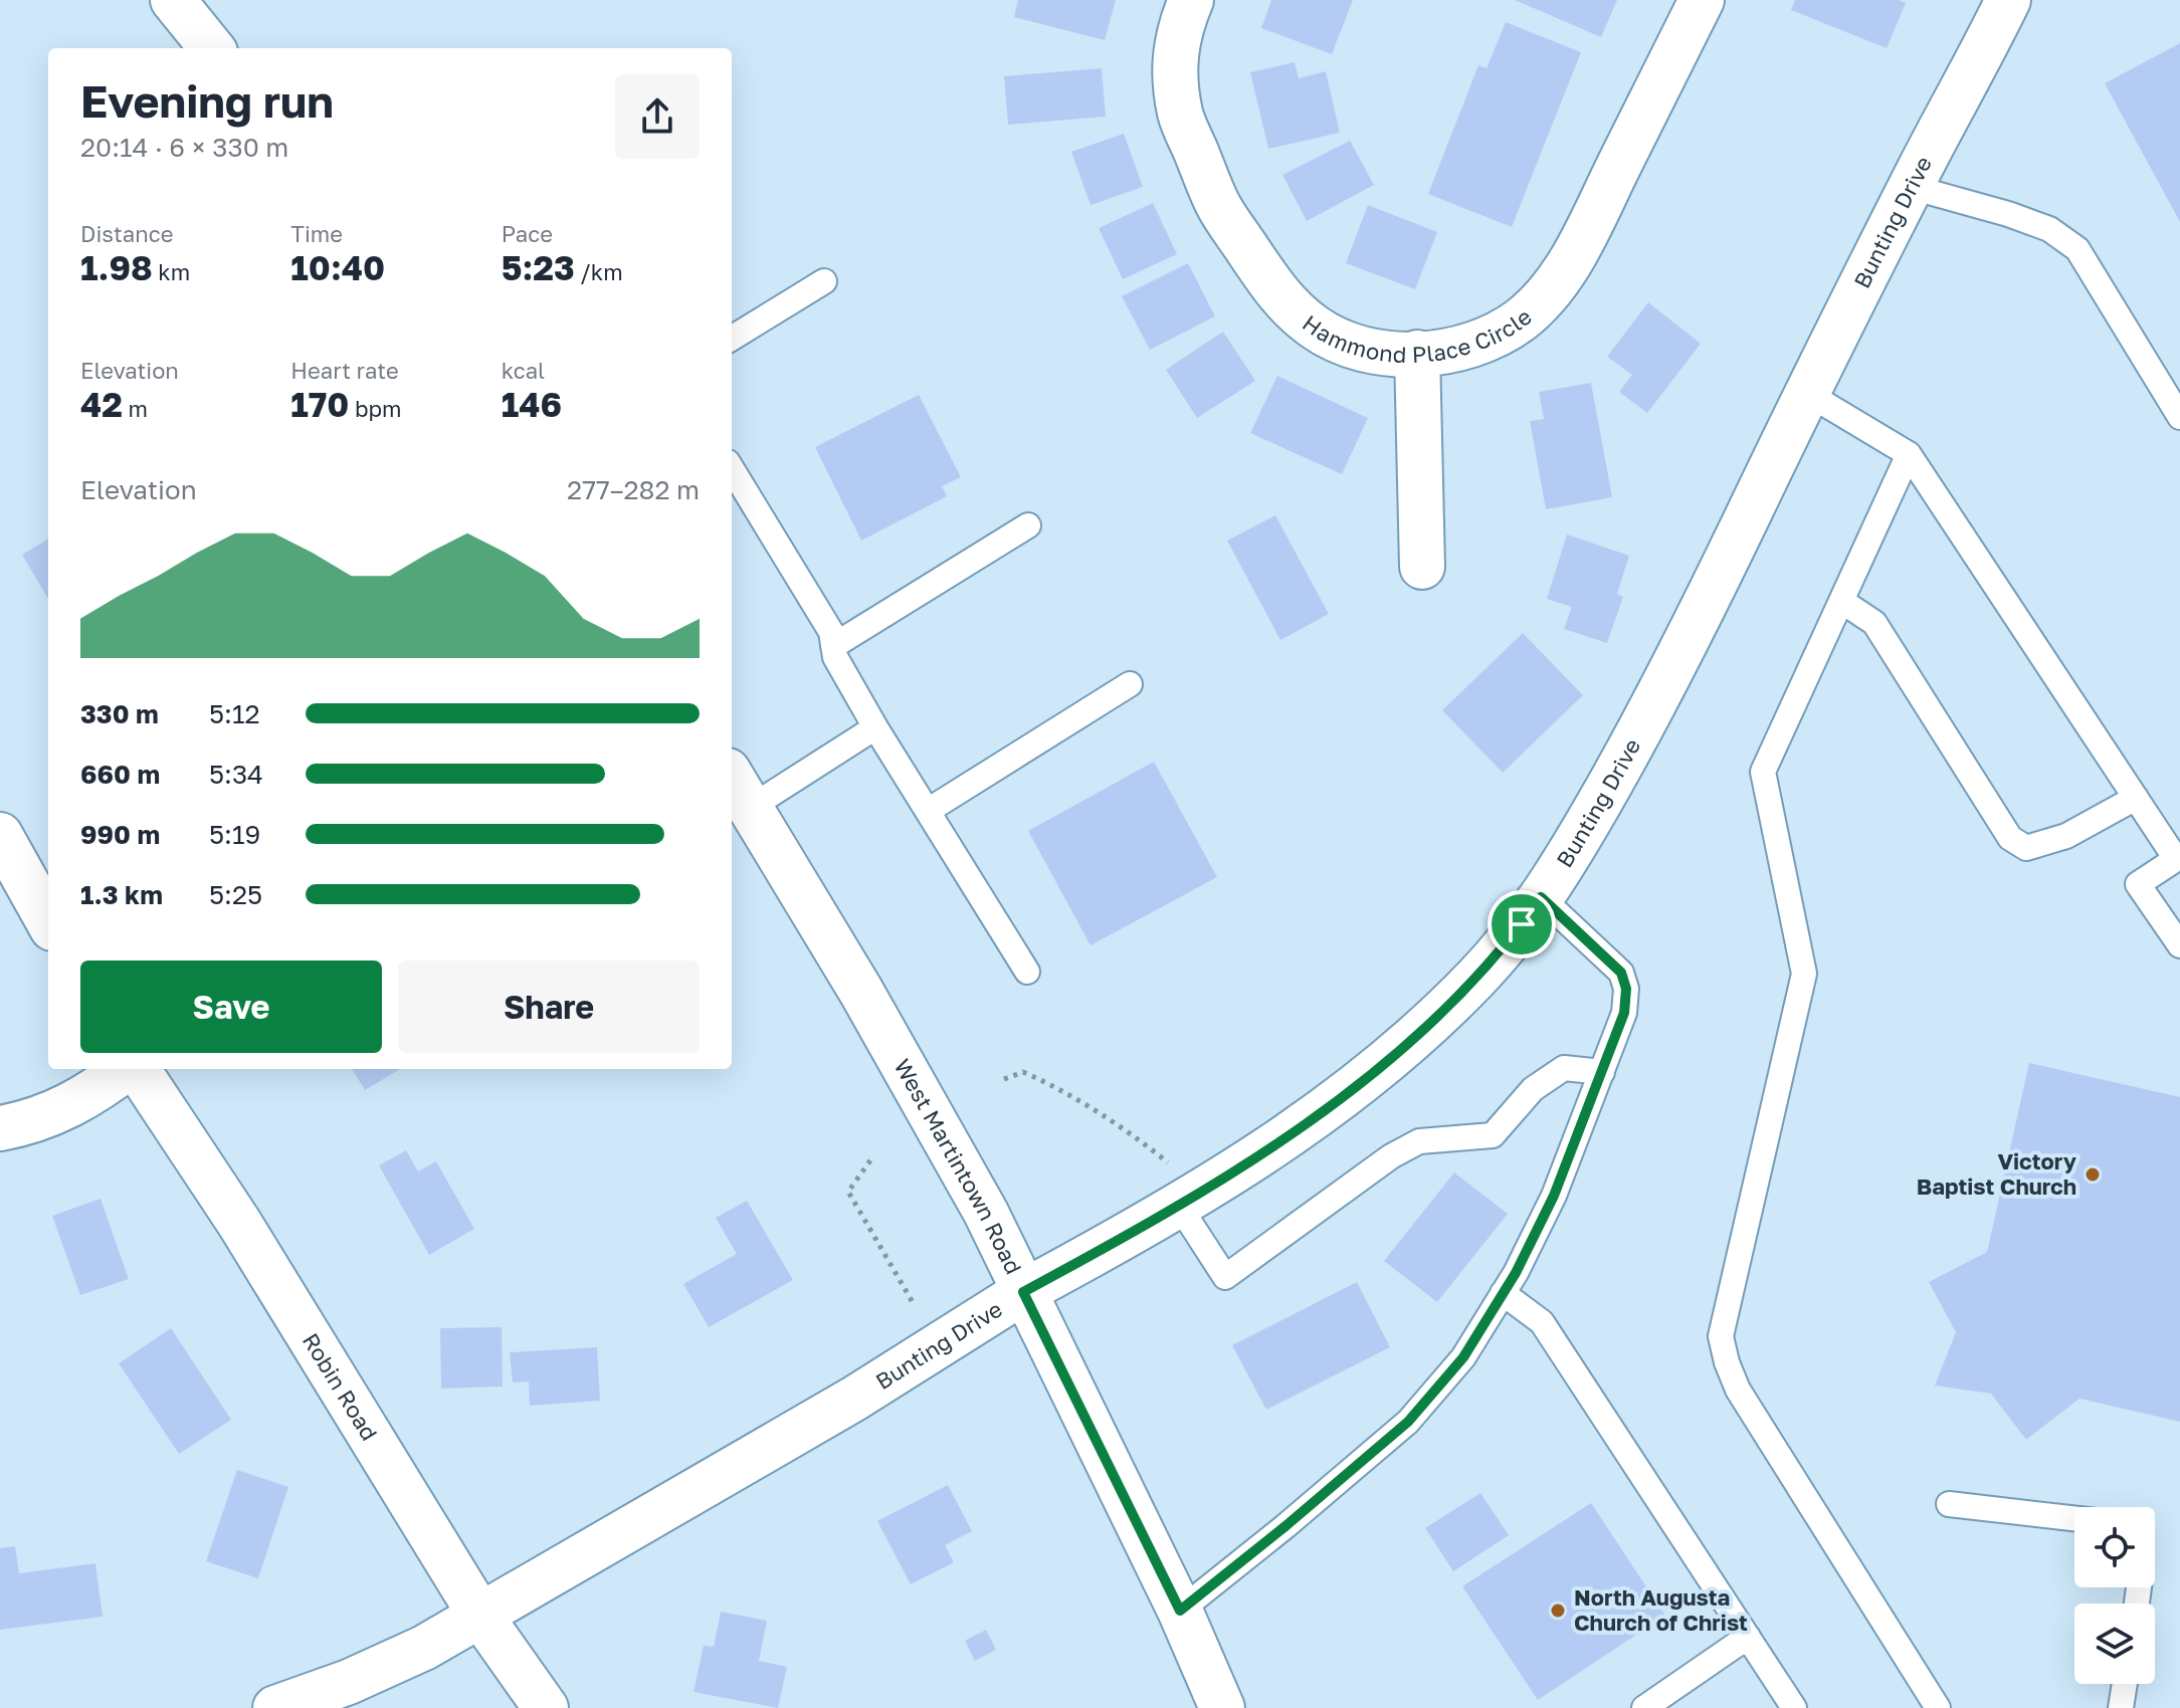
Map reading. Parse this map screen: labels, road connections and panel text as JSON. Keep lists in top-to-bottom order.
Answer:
{
  "streets": {
    "street": [
      "Bunting Drive",
      "Hammond Place Circle",
      "West Martintown Road",
      "Robin Road"
    ]
  },
  "crossings": [
    ["Bunting Drive", "West Martintown Road"],
    ["Bunting Drive", "Robin Road"]
  ],
  "places": ["Victory Baptist Church", "North Augusta Church of Christ"],
  "page": {
    "heading": ["Evening run", "20:14 · 6 × 330 m"],
    "stats": [
      ["Distance", "1.98 km"],
      ["Time", "10:40"],
      ["Pace", "5:23 /km"],
      ["Elevation", "42 m"],
      ["Heart rate", "170 bpm"],
      ["kcal", "146"]
    ],
    "chart": ["Elevation", "277–282 m"],
    "list": [
      {
        "name": "330 m",
        "note": "5:12"
      },
      {
        "name": "660 m",
        "note": "5:34"
      },
      {
        "name": "990 m",
        "note": "5:19"
      },
      {
        "name": "1.3 km",
        "note": "5:25"
      }
    ],
    "buttons": ["Save", "Share"]
  }
}
